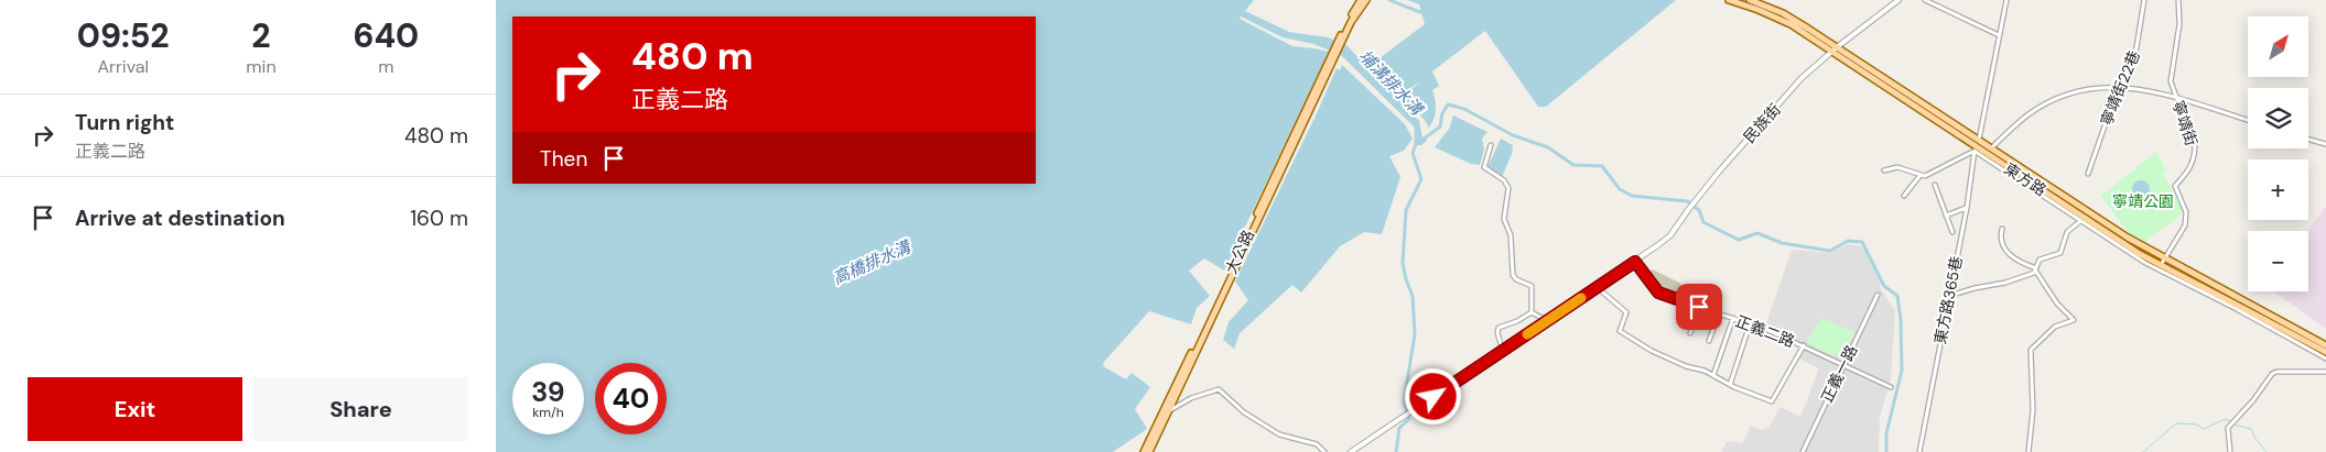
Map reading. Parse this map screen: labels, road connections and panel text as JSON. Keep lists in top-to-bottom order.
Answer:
{
  "streets": {
    "main road": ["東方路", "大公路"],
    "street": [
      "寧靖街22巷",
      "民族街",
      "寧靖街",
      "東方路365巷",
      "正義二路",
      "正義一路"
    ]
  },
  "crossings": [
    ["民族街", "東方路"],
    ["民族街", "正義二路"],
    ["寧靖街", "東方路"],
    ["東方路", "東方路365巷"],
    ["正義二路", "正義一路"]
  ],
  "water": ["埔溝排水溝", "高橋排水溝"],
  "parks": ["寧靖公園"],
  "north": "top right",
  "page": {
    "eta": [
      "09:52",
      "Arrival",
      "2",
      "min",
      "640",
      "m"
    ],
    "map_buttons": ["+", "−"],
    "turn": ["480 m", "正義二路"],
    "list": [
      {
        "name": "Turn right",
        "note": "正義二路",
        "value": "480 m"
      },
      {
        "name": "Arrive at destination",
        "value": "160 m"
      }
    ],
    "then": "Then",
    "speed": "39 km/h",
    "limit": "40",
    "buttons": ["Exit", "Share"]
  }
}
